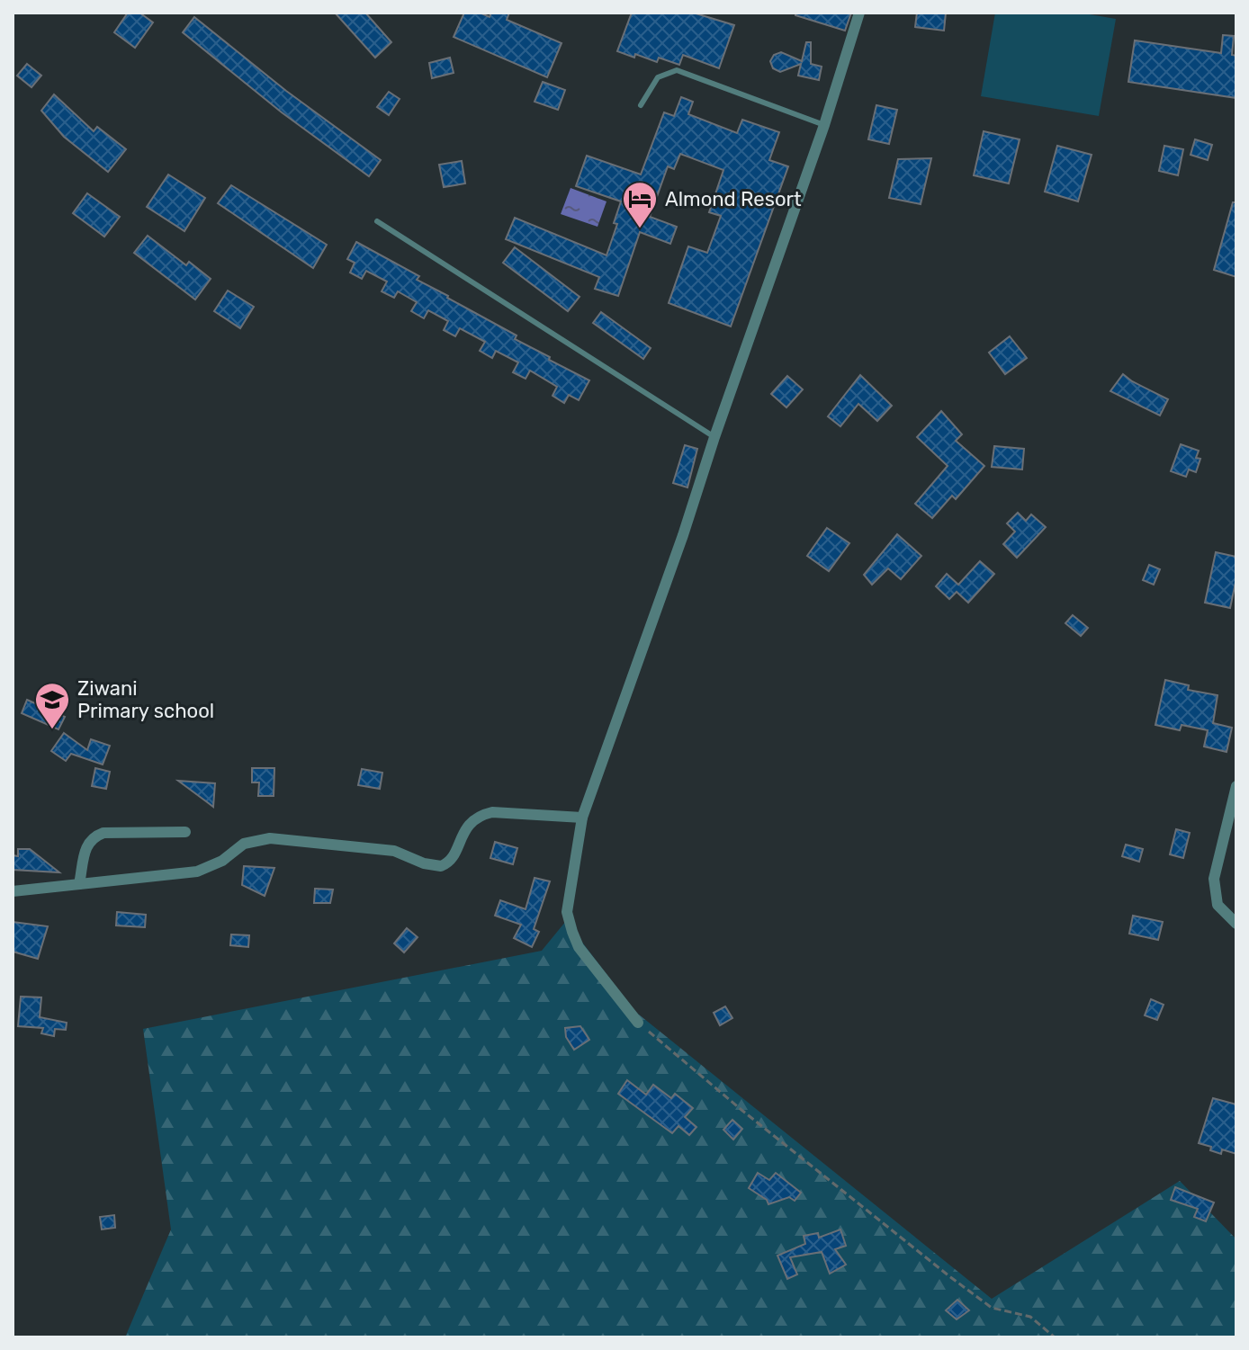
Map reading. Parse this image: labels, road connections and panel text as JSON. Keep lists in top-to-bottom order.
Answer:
{
  "places": {
    "hotel": ["Almond Resort"],
    "school or university": ["Ziwani Primary school"]
  }
}
